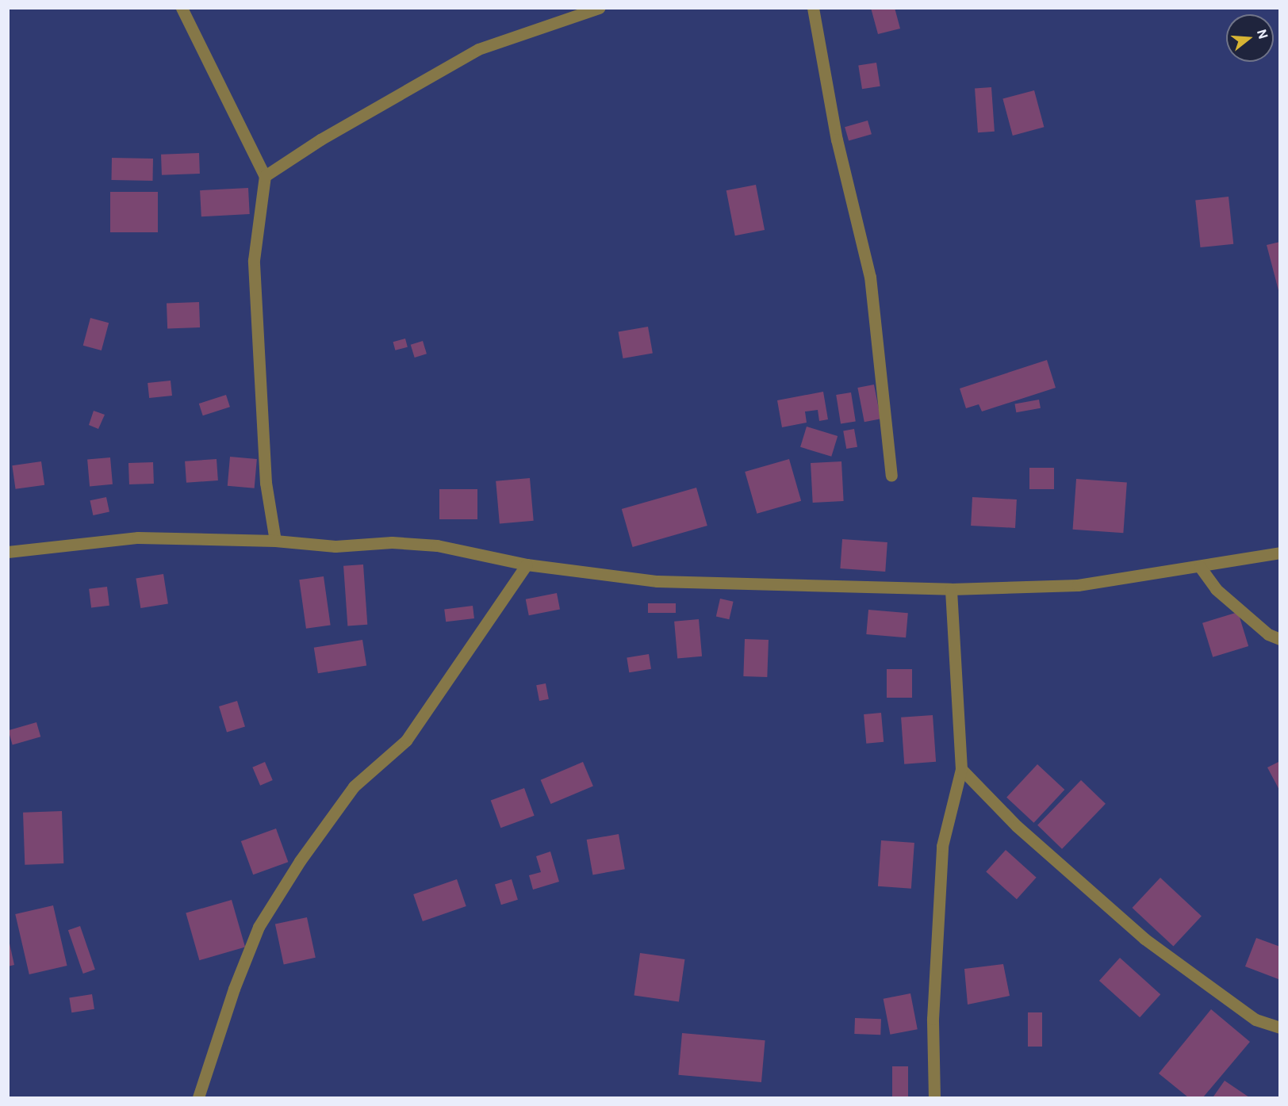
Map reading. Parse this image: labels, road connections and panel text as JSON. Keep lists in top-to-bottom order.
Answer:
{
  "north": "right"
}
